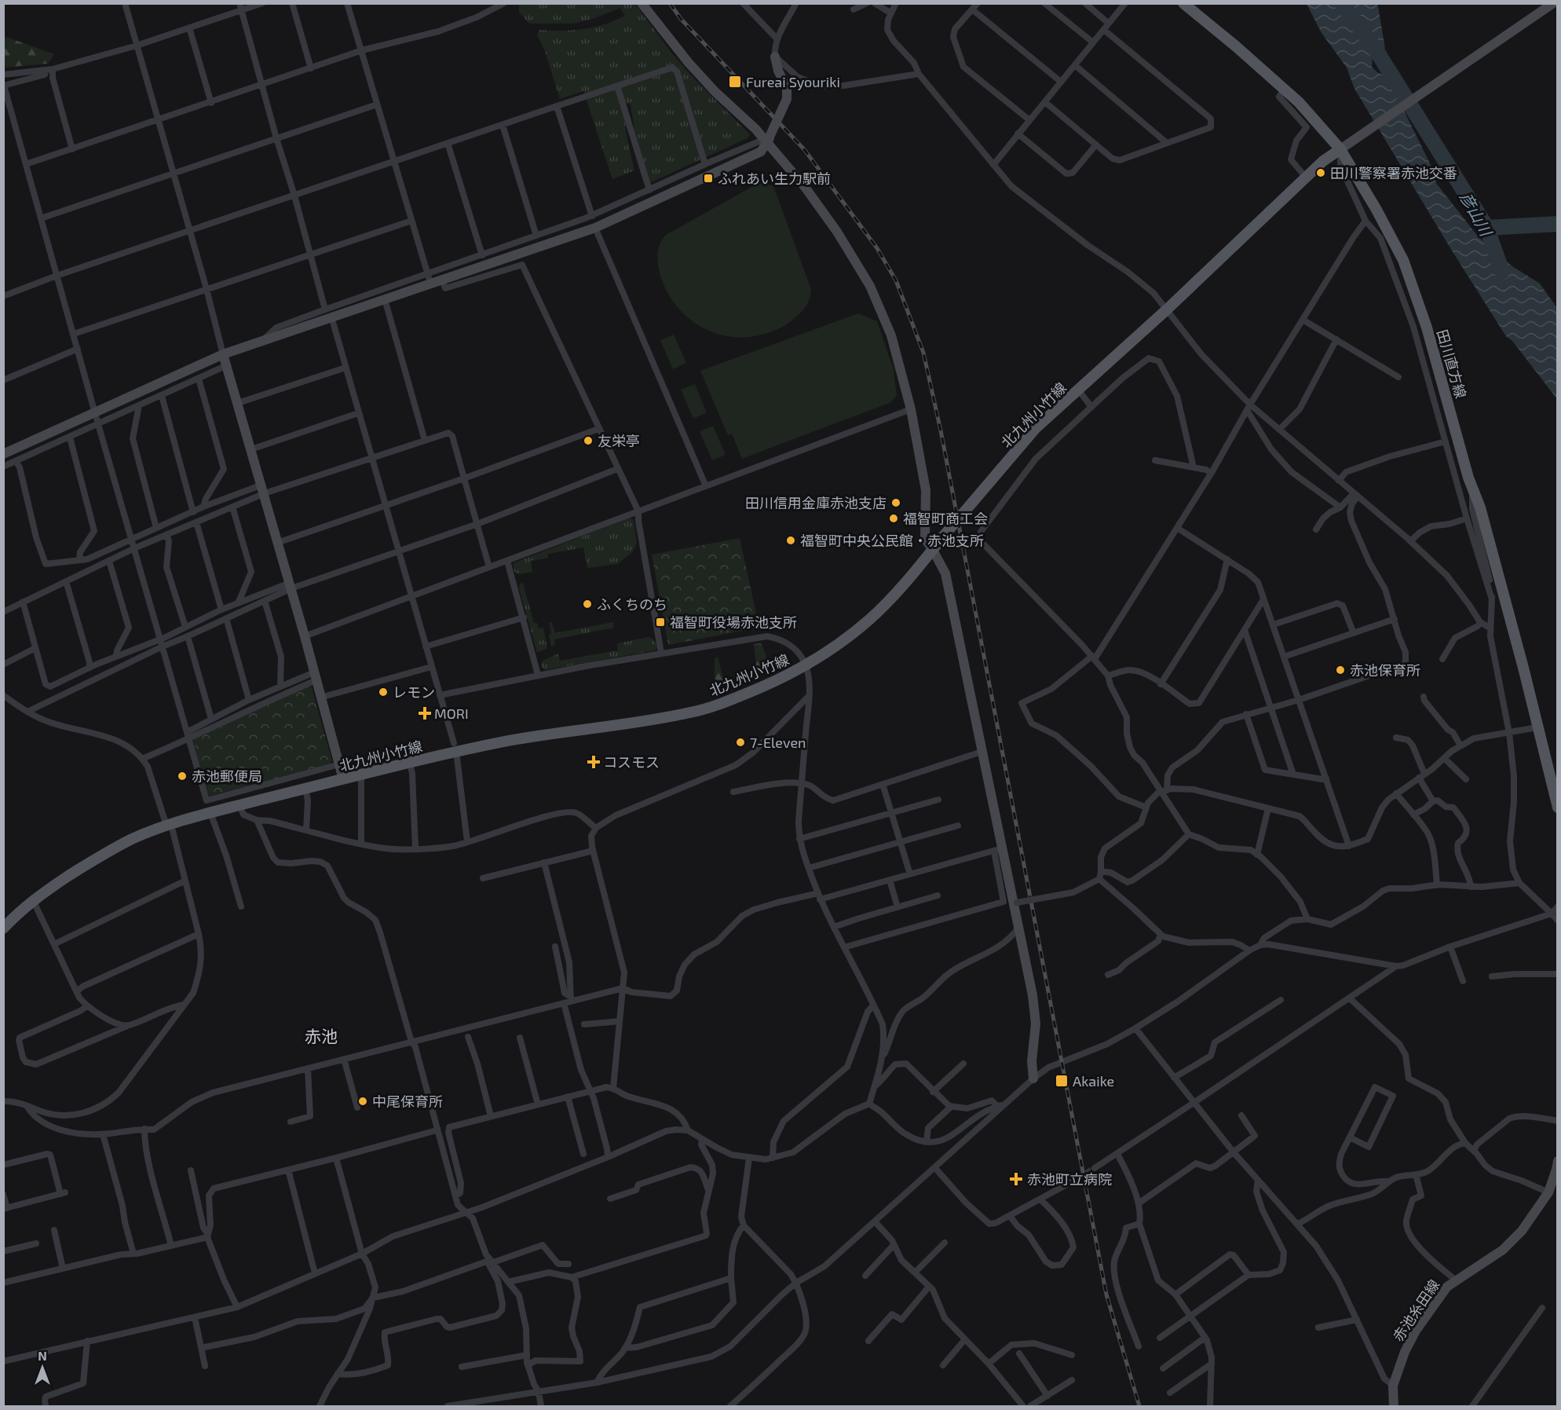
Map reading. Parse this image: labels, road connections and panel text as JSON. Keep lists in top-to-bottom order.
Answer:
{
  "streets": {
    "main road": ["田川直方線", "北九州小竹線"],
    "street": ["赤池糸田線"]
  },
  "crossings": [
    ["田川直方線", "北九州小竹線"]
  ],
  "districts": ["赤池"],
  "water": ["彦山川"],
  "places": {
    "transit": [
      "Fureai Syouriki",
      "ふれあい生力駅前",
      "福智町役場赤池支所",
      "Akaike"
    ],
    "other": [
      "田川警察署赤池交番",
      "友栄亭",
      "田川信用金庫赤池支店",
      "福智町商工会",
      "福智町中央公民館・赤池支所",
      "ふくちのち",
      "赤池保育所",
      "レモン",
      "7-Eleven",
      "赤池郵便局",
      "中尾保育所"
    ],
    "health": ["MORI", "コスモス", "赤池町立病院"]
  },
  "north": "top"
}
